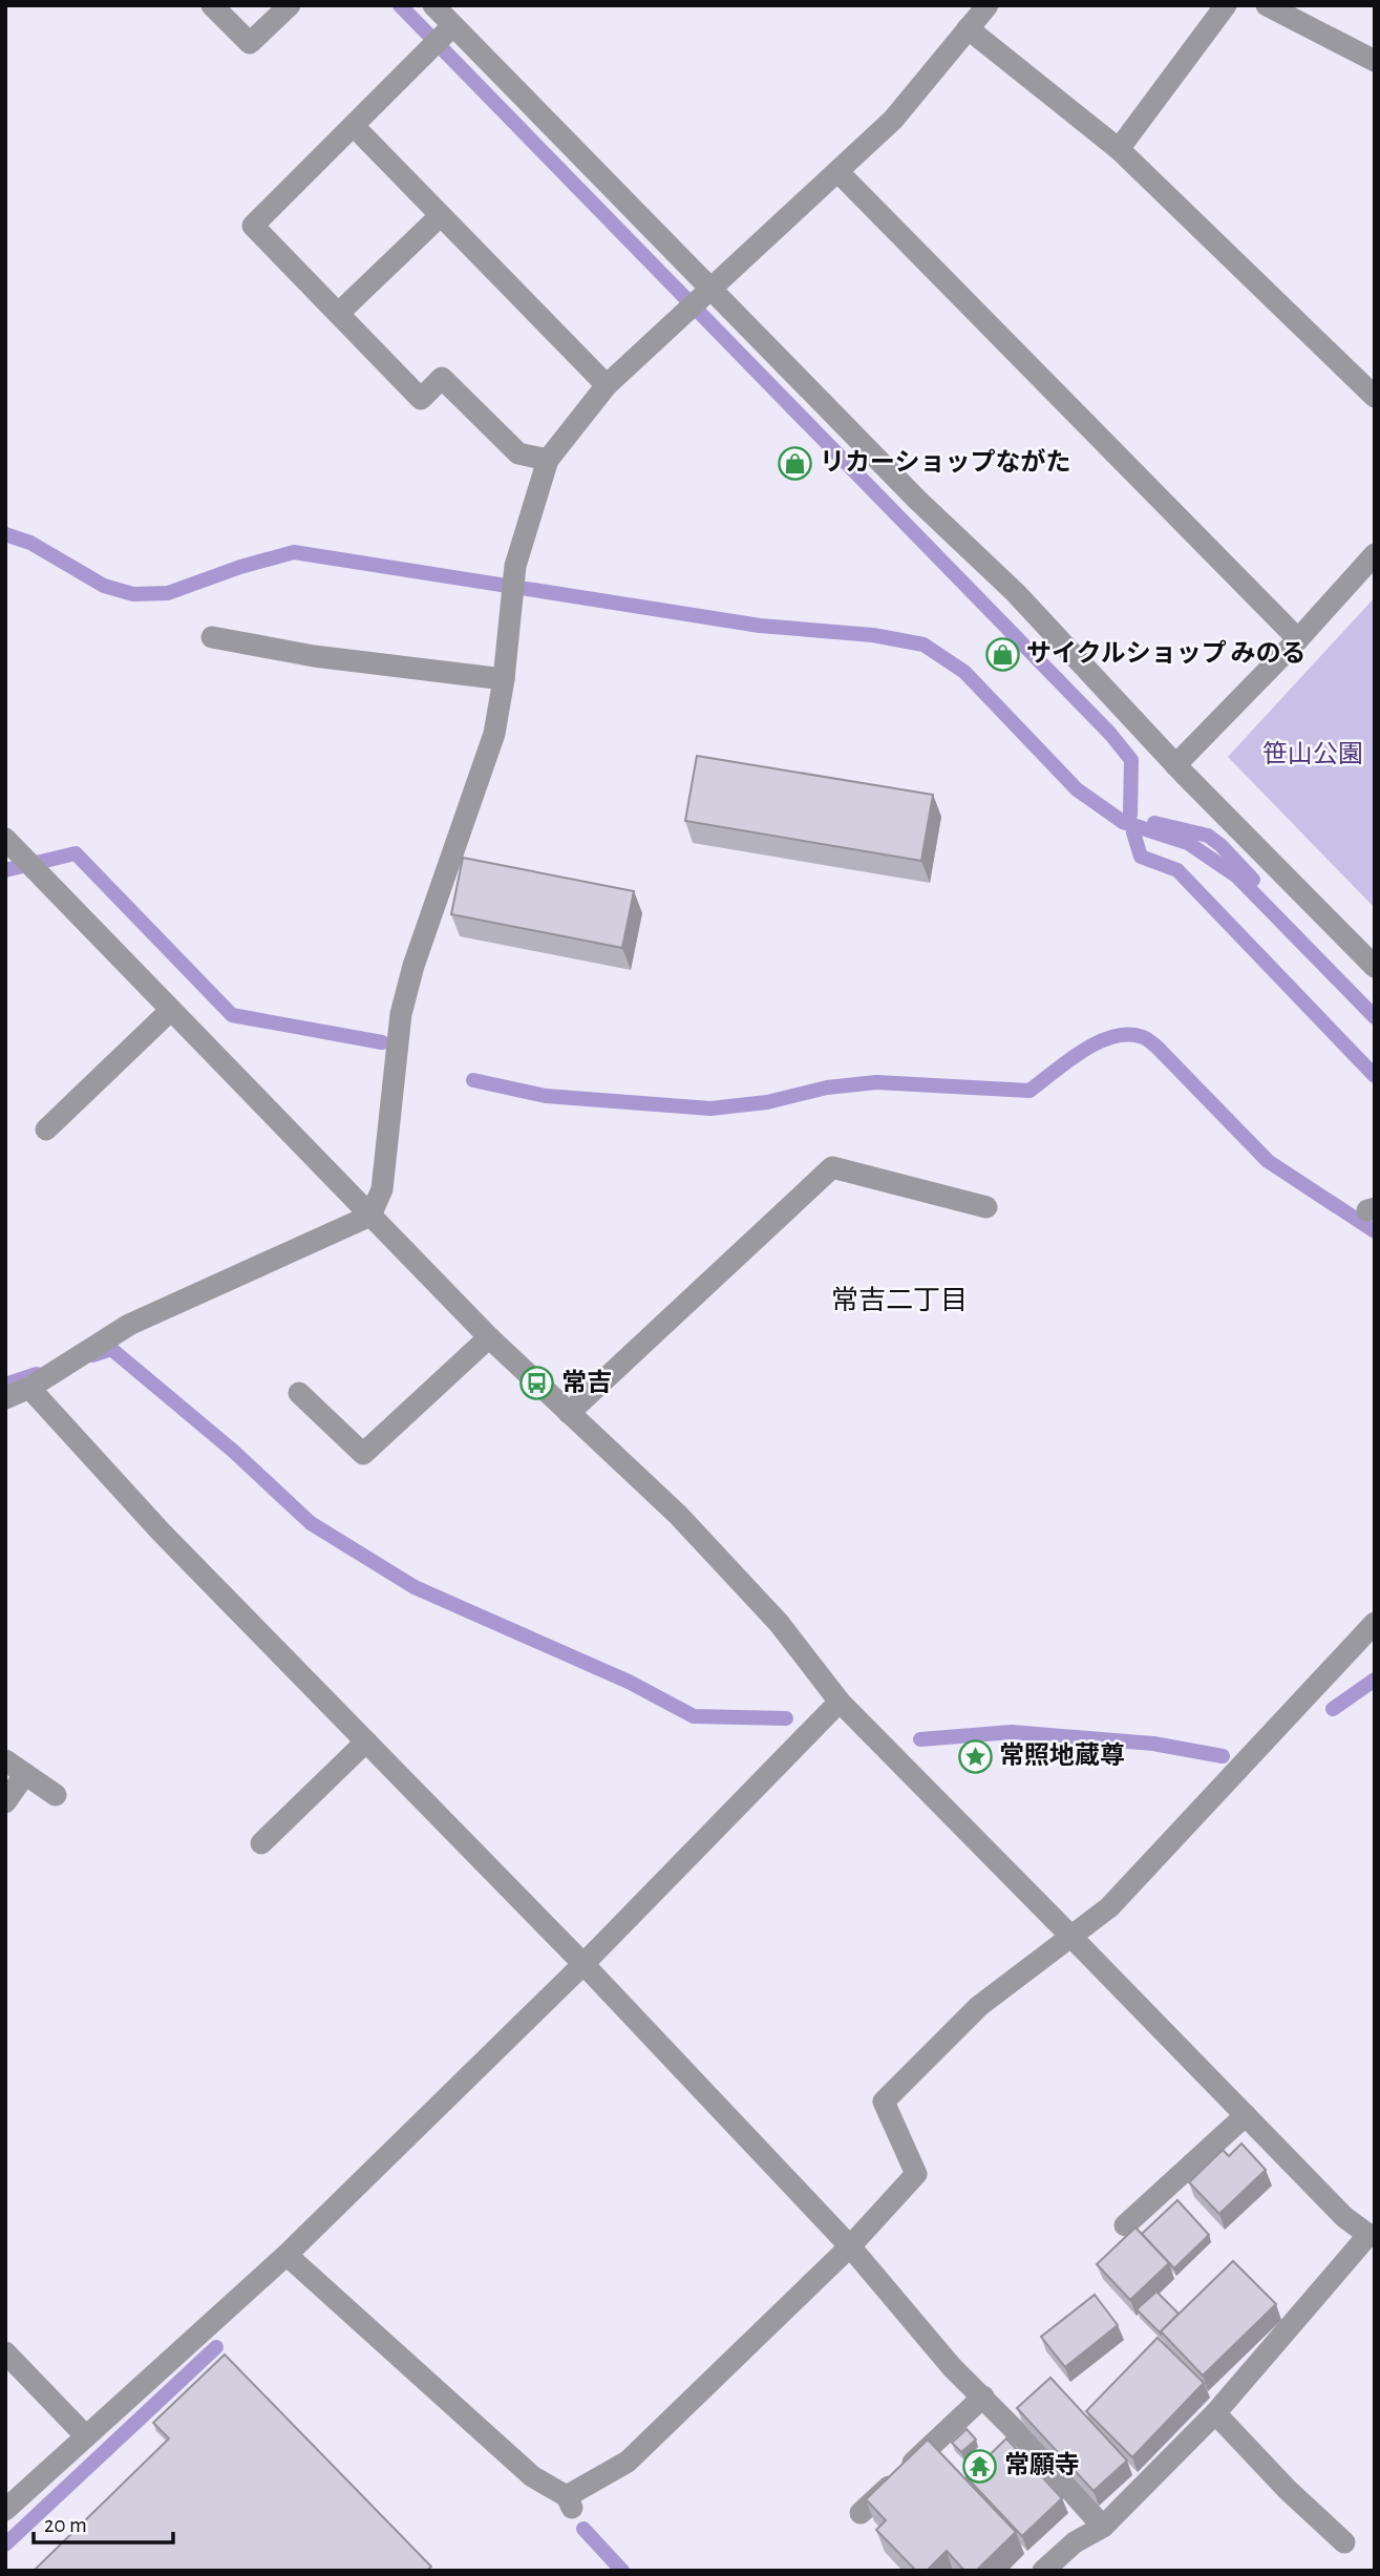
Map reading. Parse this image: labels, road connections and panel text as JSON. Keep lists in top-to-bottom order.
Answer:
{
  "districts": ["常吉二丁目"],
  "parks": ["笹山公園"],
  "places": {
    "shop": ["リカーショップながた", "サイクルショップ みのる"],
    "bus stop": ["常吉"],
    "place": ["常照地蔵尊"],
    "temple": ["常願寺"]
  },
  "scale_bar": "20 m"
}
